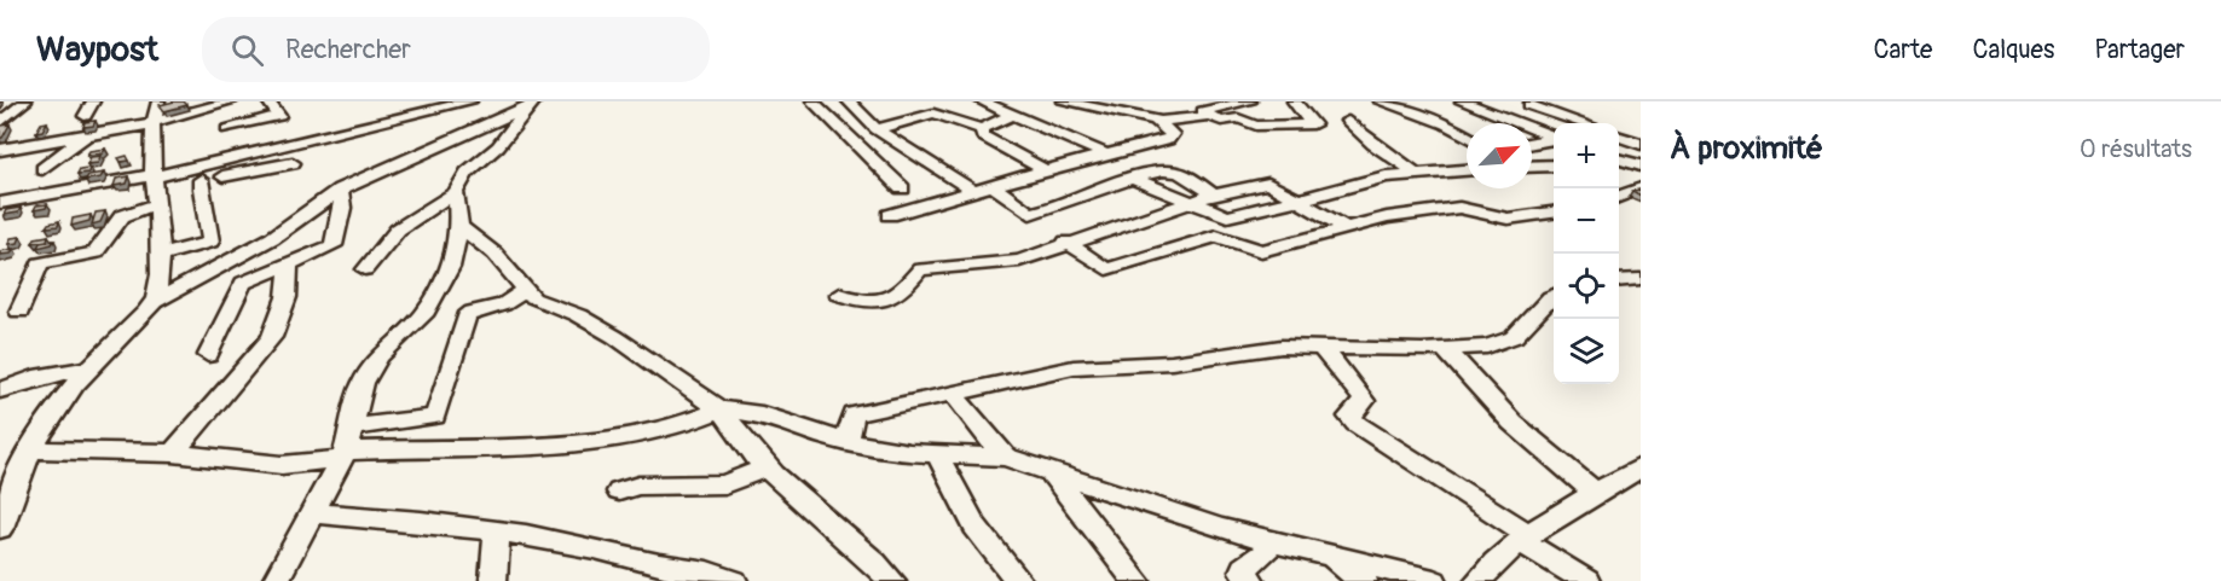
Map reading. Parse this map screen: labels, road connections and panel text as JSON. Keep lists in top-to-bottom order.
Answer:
{
  "north": "top right",
  "page": {
    "header": "Waypost",
    "search": "Rechercher",
    "nav": ["Carte", "Calques", "Partager"],
    "heading": ["À proximité", "0 résultats"],
    "map_buttons": ["+", "−"]
  }
}
